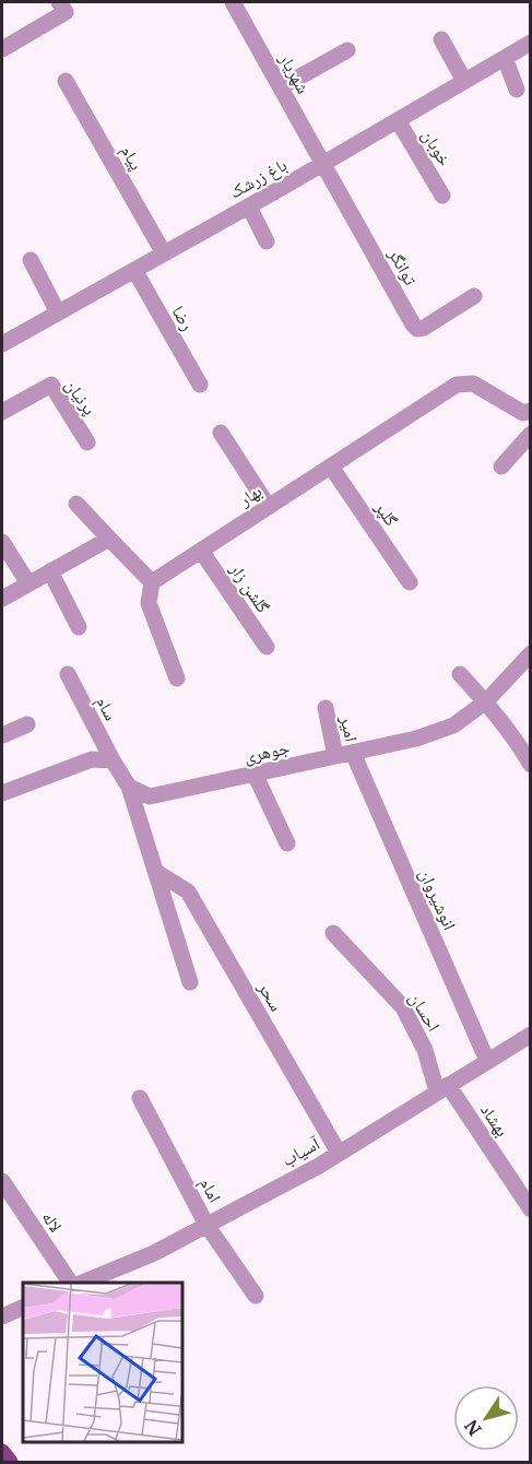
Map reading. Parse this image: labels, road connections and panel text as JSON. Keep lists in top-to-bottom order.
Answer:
{
  "streets": {
    "street": [
      "شهریار",
      "خوبان",
      "پیام",
      "باغ زرشک",
      "توانگر",
      "رضا",
      "پرنیان",
      "بهار",
      "گلپر",
      "گلشن زار",
      "سام",
      "امیر",
      "جوهری",
      "انوشیروان",
      "سحر",
      "احسان",
      "بهشاد",
      "آسیاب",
      "امام",
      "لاله"
    ]
  },
  "crossings": [
    ["شهریار", "باغ زرشک"],
    ["شهریار", "توانگر"],
    ["خوبان", "باغ زرشک"],
    ["پیام", "باغ زرشک"],
    ["باغ زرشک", "توانگر"],
    ["باغ زرشک", "رضا"],
    ["بهار", "گلپر"],
    ["بهار", "گلشن زار"],
    ["امیر", "جوهری"],
    ["جوهری", "انوشیروان"],
    ["انوشیروان", "آسیاب"],
    ["سحر", "آسیاب"],
    ["احسان", "بهشاد"],
    ["احسان", "آسیاب"],
    ["بهشاد", "آسیاب"],
    ["آسیاب", "امام"]
  ],
  "north": "bottom left"
}
